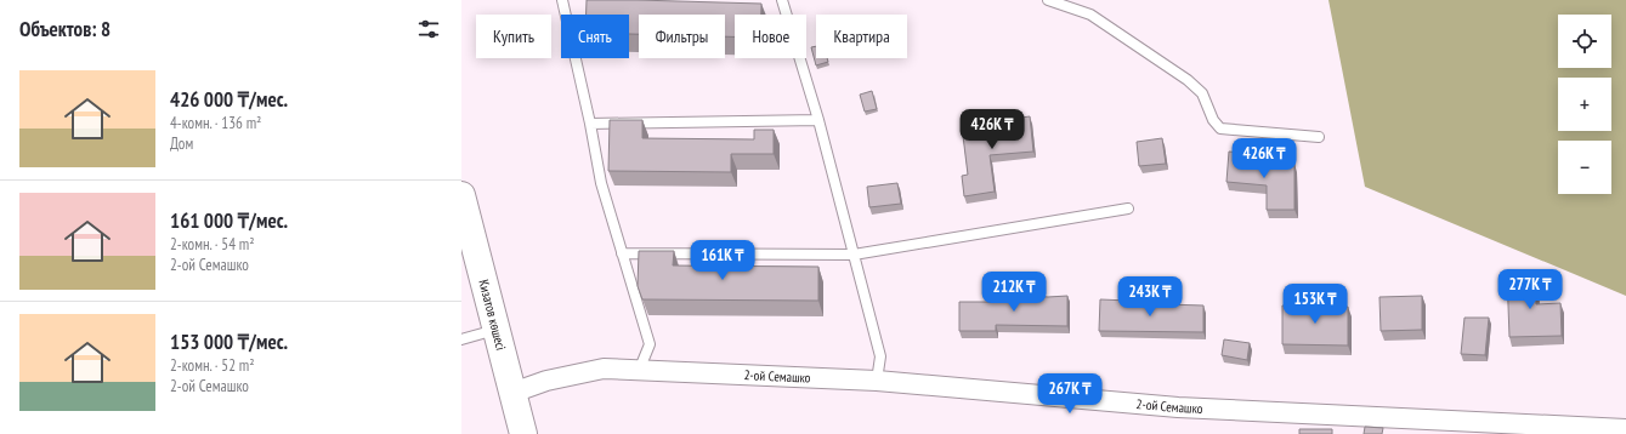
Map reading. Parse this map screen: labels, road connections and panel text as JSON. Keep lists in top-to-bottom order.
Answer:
{
  "streets": {
    "main road": ["Кизатов көшесі"],
    "street": ["2-ой Семашко"]
  },
  "crossings": [
    ["Кизатов көшесі", "2-ой Семашко"]
  ],
  "page": {
    "heading": "Объектов: 8",
    "map_buttons": ["+", "−"],
    "chip": [
      "Купить",
      "Снять",
      "Фильтры",
      "Новое",
      "Квартира"
    ],
    "list": [
      {
        "name": "426 000 ₸/мес.",
        "note": "4-комн. · 136 m² · Дом"
      },
      {
        "name": "161 000 ₸/мес.",
        "note": "2-комн. · 54 m² · 2-ой Семашко"
      },
      {
        "name": "153 000 ₸/мес.",
        "note": "2-комн. · 52 m² · 2-ой Семашко"
      }
    ],
    "price": [
      "426K ₸",
      "426K ₸",
      "161K ₸",
      "277K ₸",
      "212K ₸",
      "243K ₸",
      "153K ₸",
      "267K ₸"
    ]
  }
}
